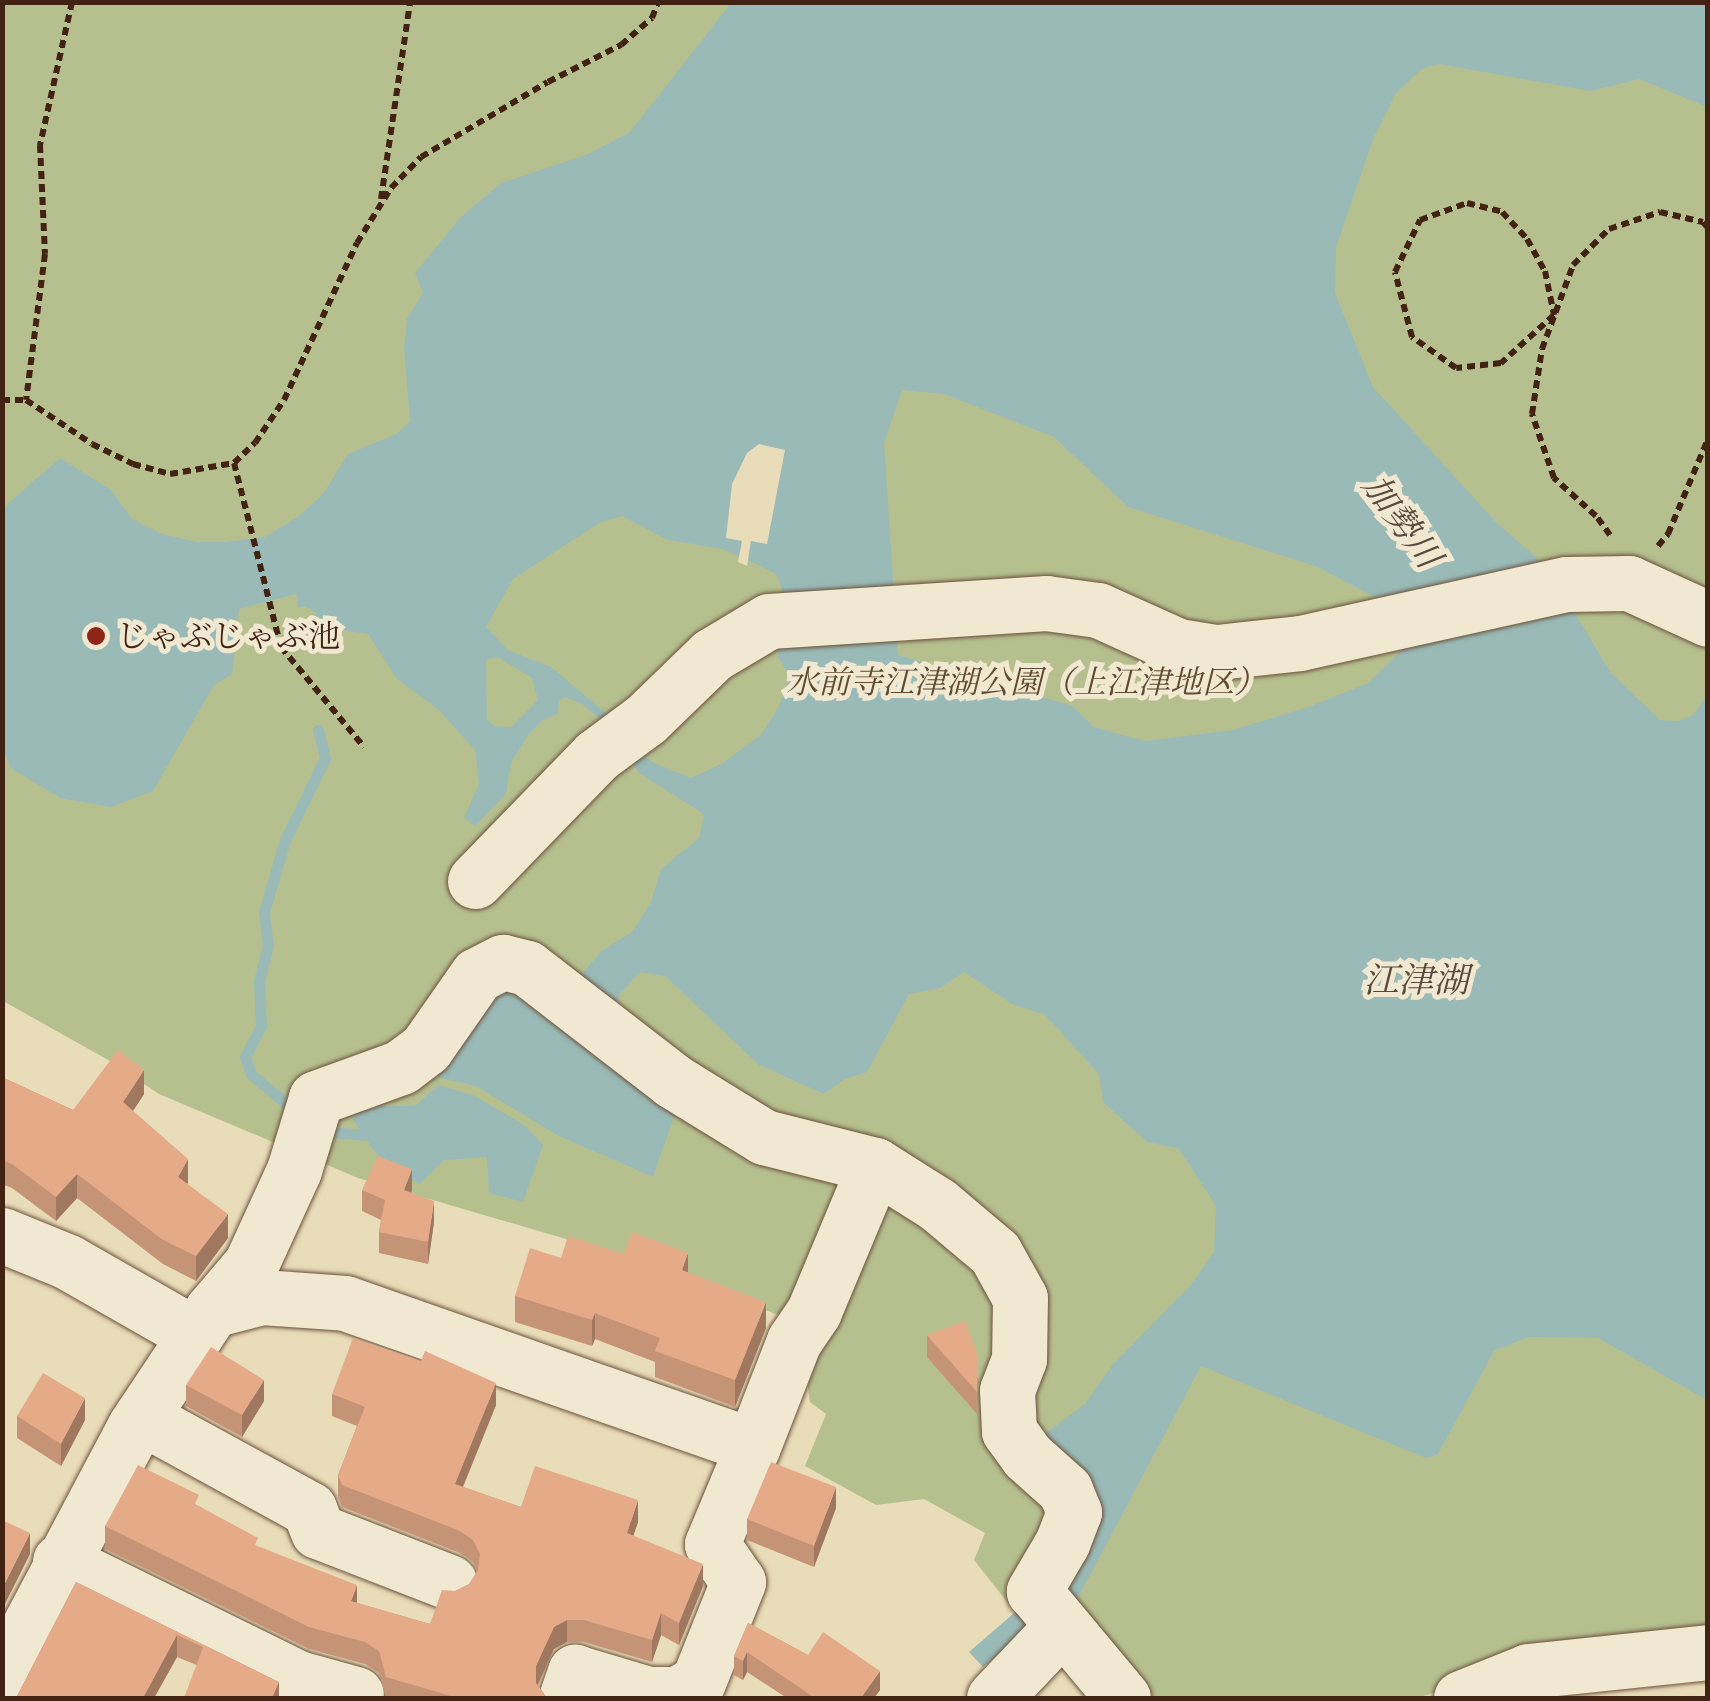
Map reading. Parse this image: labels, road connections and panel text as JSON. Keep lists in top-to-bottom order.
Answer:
{
  "water": ["加勢川", "江津湖"],
  "parks": ["水前寺江津湖公園（上江津地区）"],
  "places": ["じゃぶじゃぶ池"]
}
